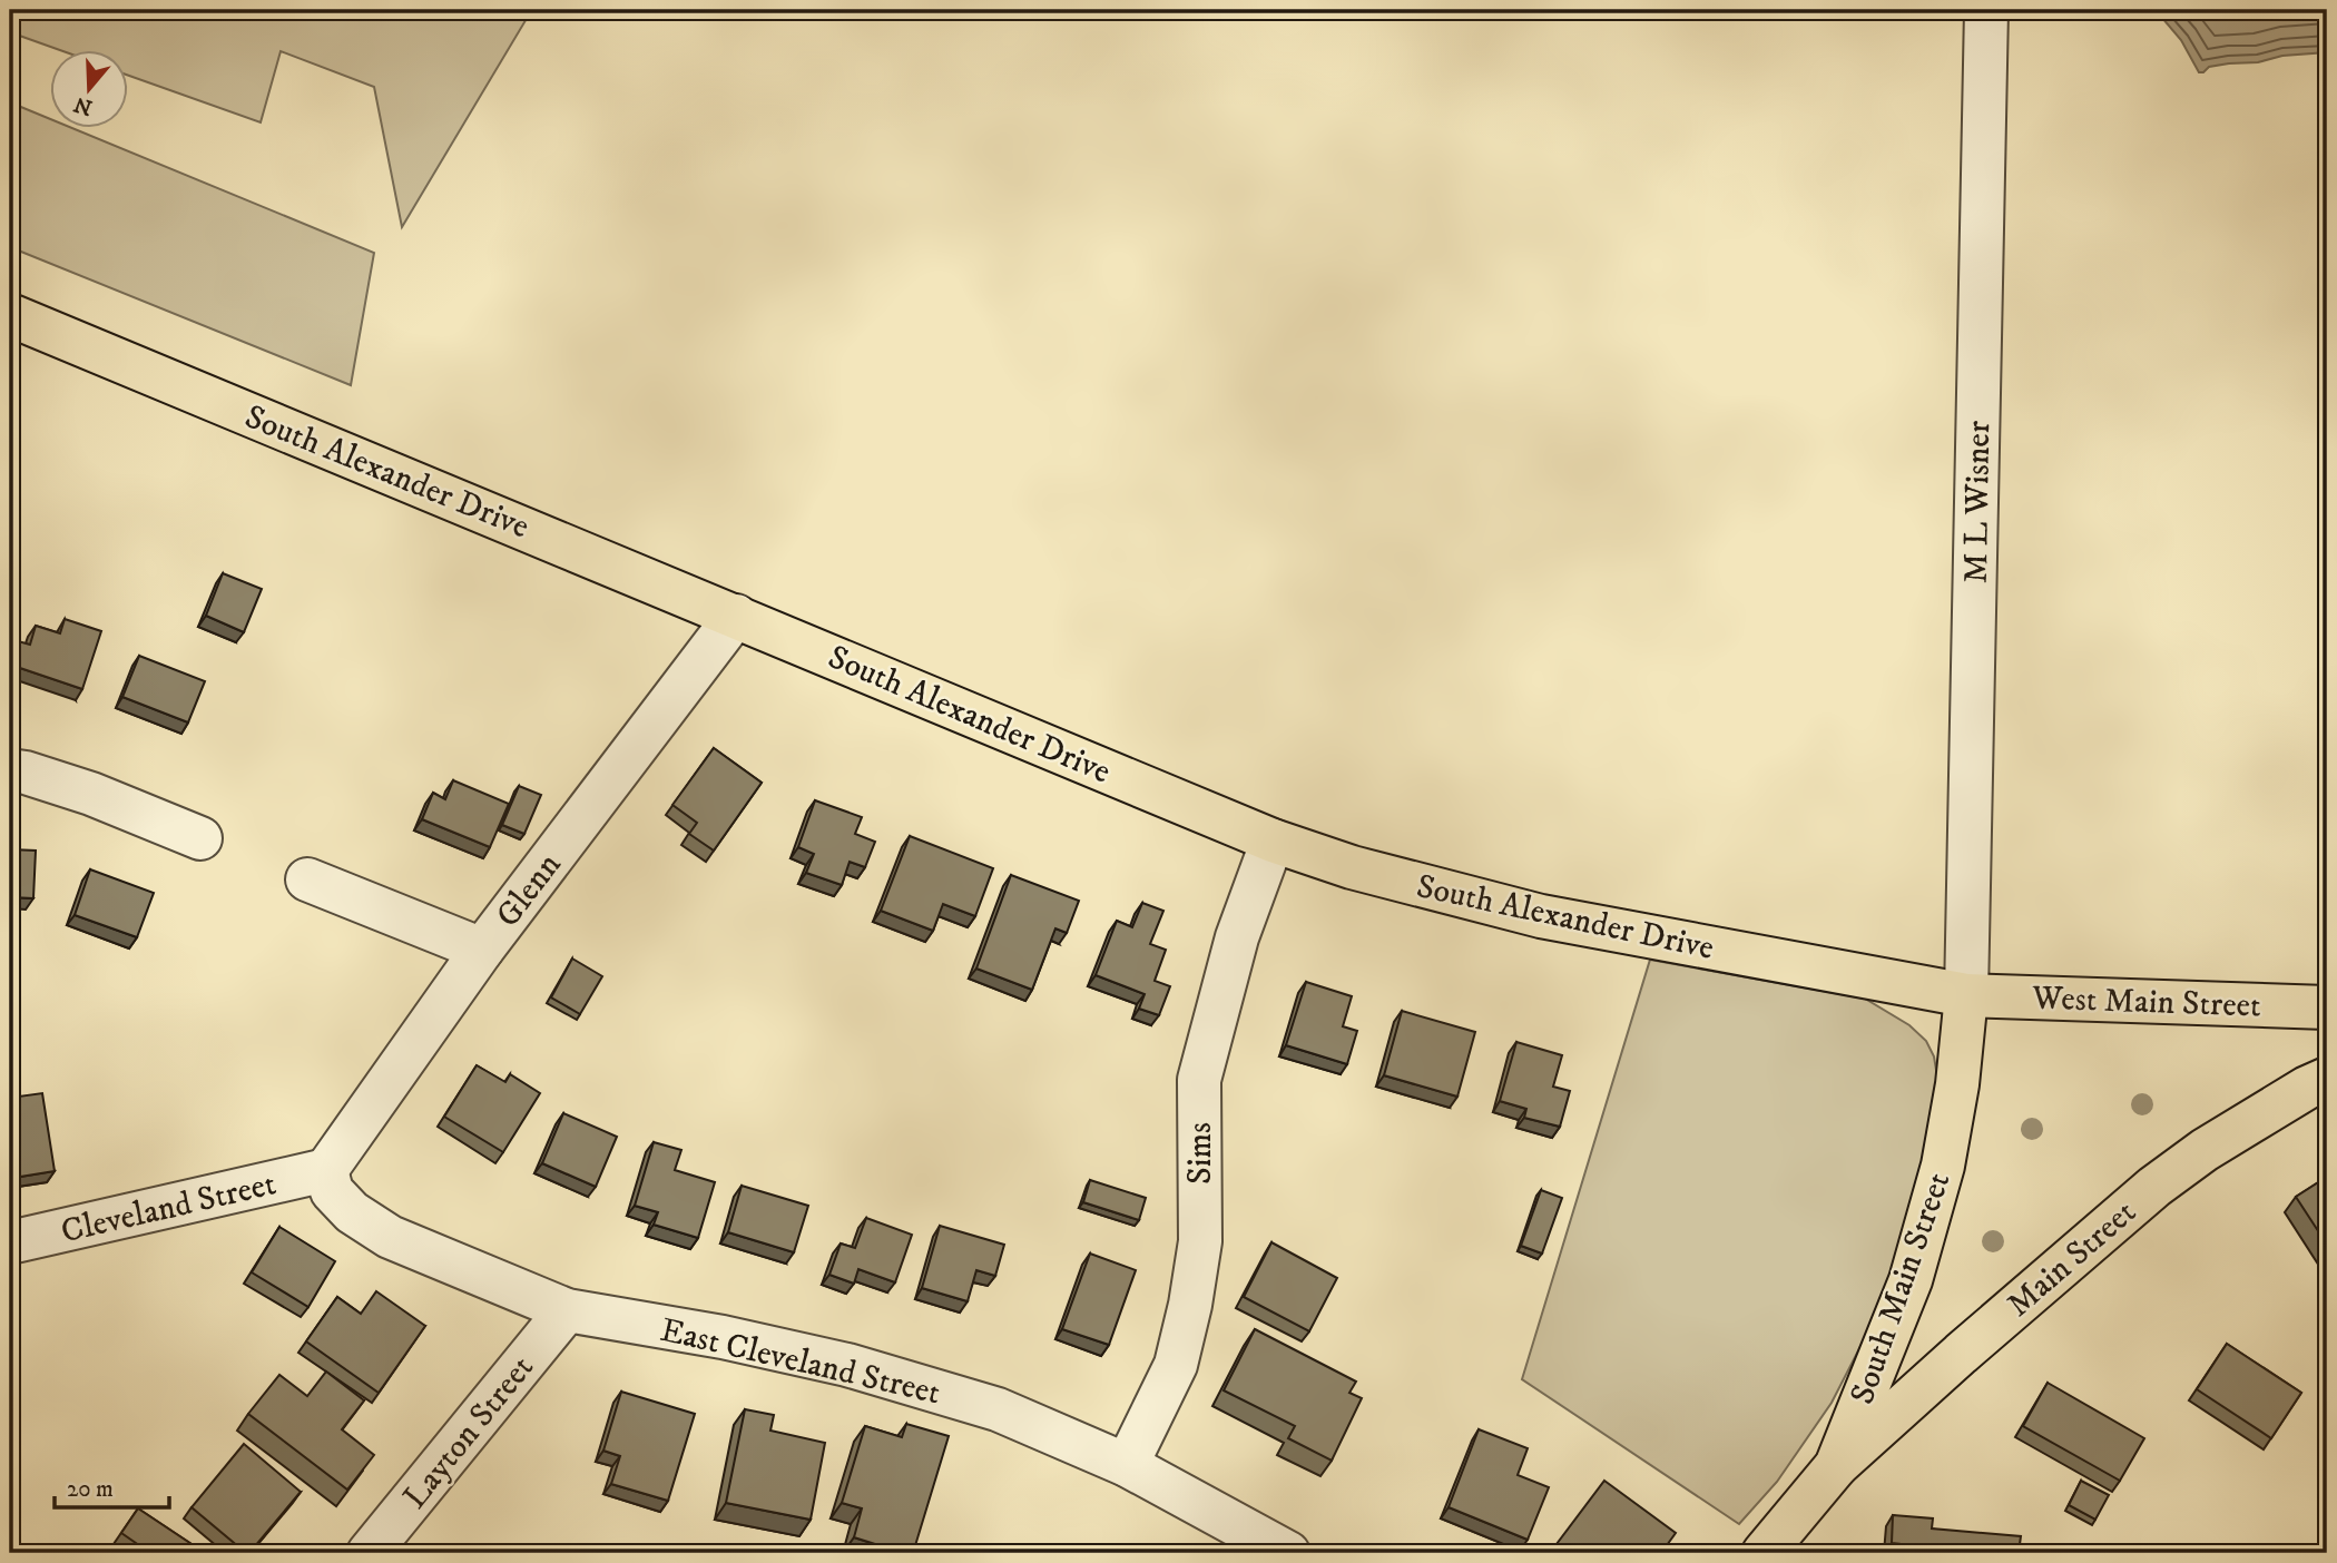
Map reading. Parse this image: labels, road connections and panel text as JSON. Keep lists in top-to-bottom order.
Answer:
{
  "streets": {
    "main road": [
      "South Alexander Drive",
      "West Main Street",
      "Main Street",
      "South Main Street"
    ],
    "street": [
      "M L Wisner",
      "Glenn",
      "Sims",
      "Cleveland Street",
      "East Cleveland Street",
      "Layton Street"
    ]
  },
  "crossings": [
    ["South Alexander Drive", "M L Wisner"],
    ["South Alexander Drive", "Glenn"],
    ["South Alexander Drive", "West Main Street"],
    ["South Alexander Drive", "Sims"],
    ["South Alexander Drive", "South Main Street"],
    ["M L Wisner", "West Main Street"],
    ["M L Wisner", "South Main Street"],
    ["Glenn", "Cleveland Street"],
    ["Glenn", "East Cleveland Street"],
    ["West Main Street", "South Main Street"],
    ["Sims", "East Cleveland Street"],
    ["Cleveland Street", "East Cleveland Street"],
    ["Main Street", "South Main Street"],
    ["East Cleveland Street", "Layton Street"]
  ],
  "scale_bar": "20 m",
  "north": "bottom"
}
